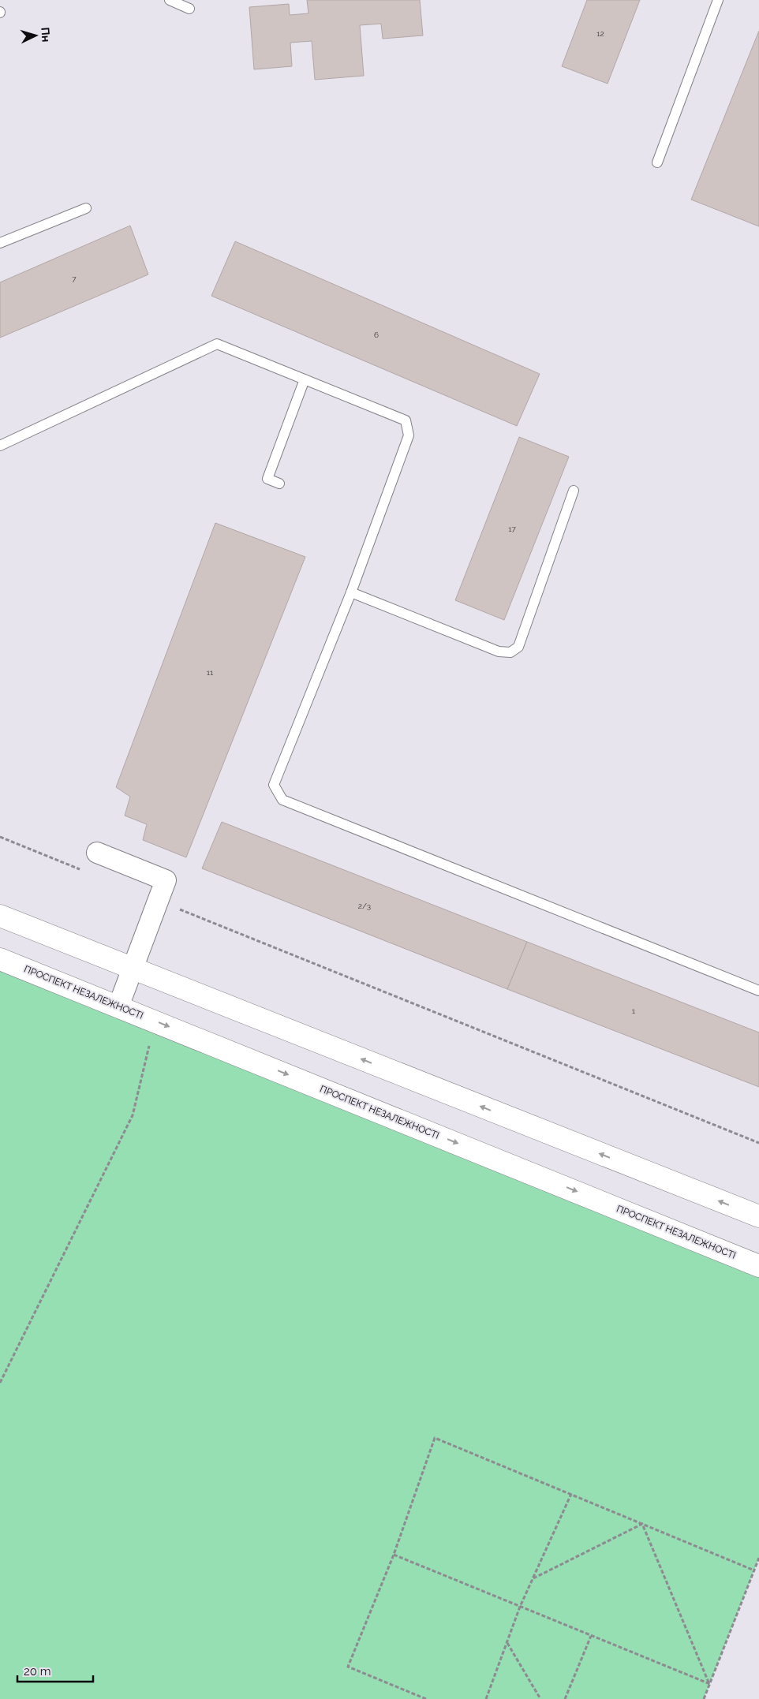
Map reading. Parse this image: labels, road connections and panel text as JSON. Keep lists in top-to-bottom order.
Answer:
{
  "streets": {
    "street": ["ПРОСПЕКТ НЕЗАЛЕЖНОСТІ"]
  },
  "house_numbers": [
    "12",
    "7",
    "6",
    "17",
    "11",
    "2/3",
    "1"
  ],
  "scale_bar": "20 m",
  "north": "right"
}
